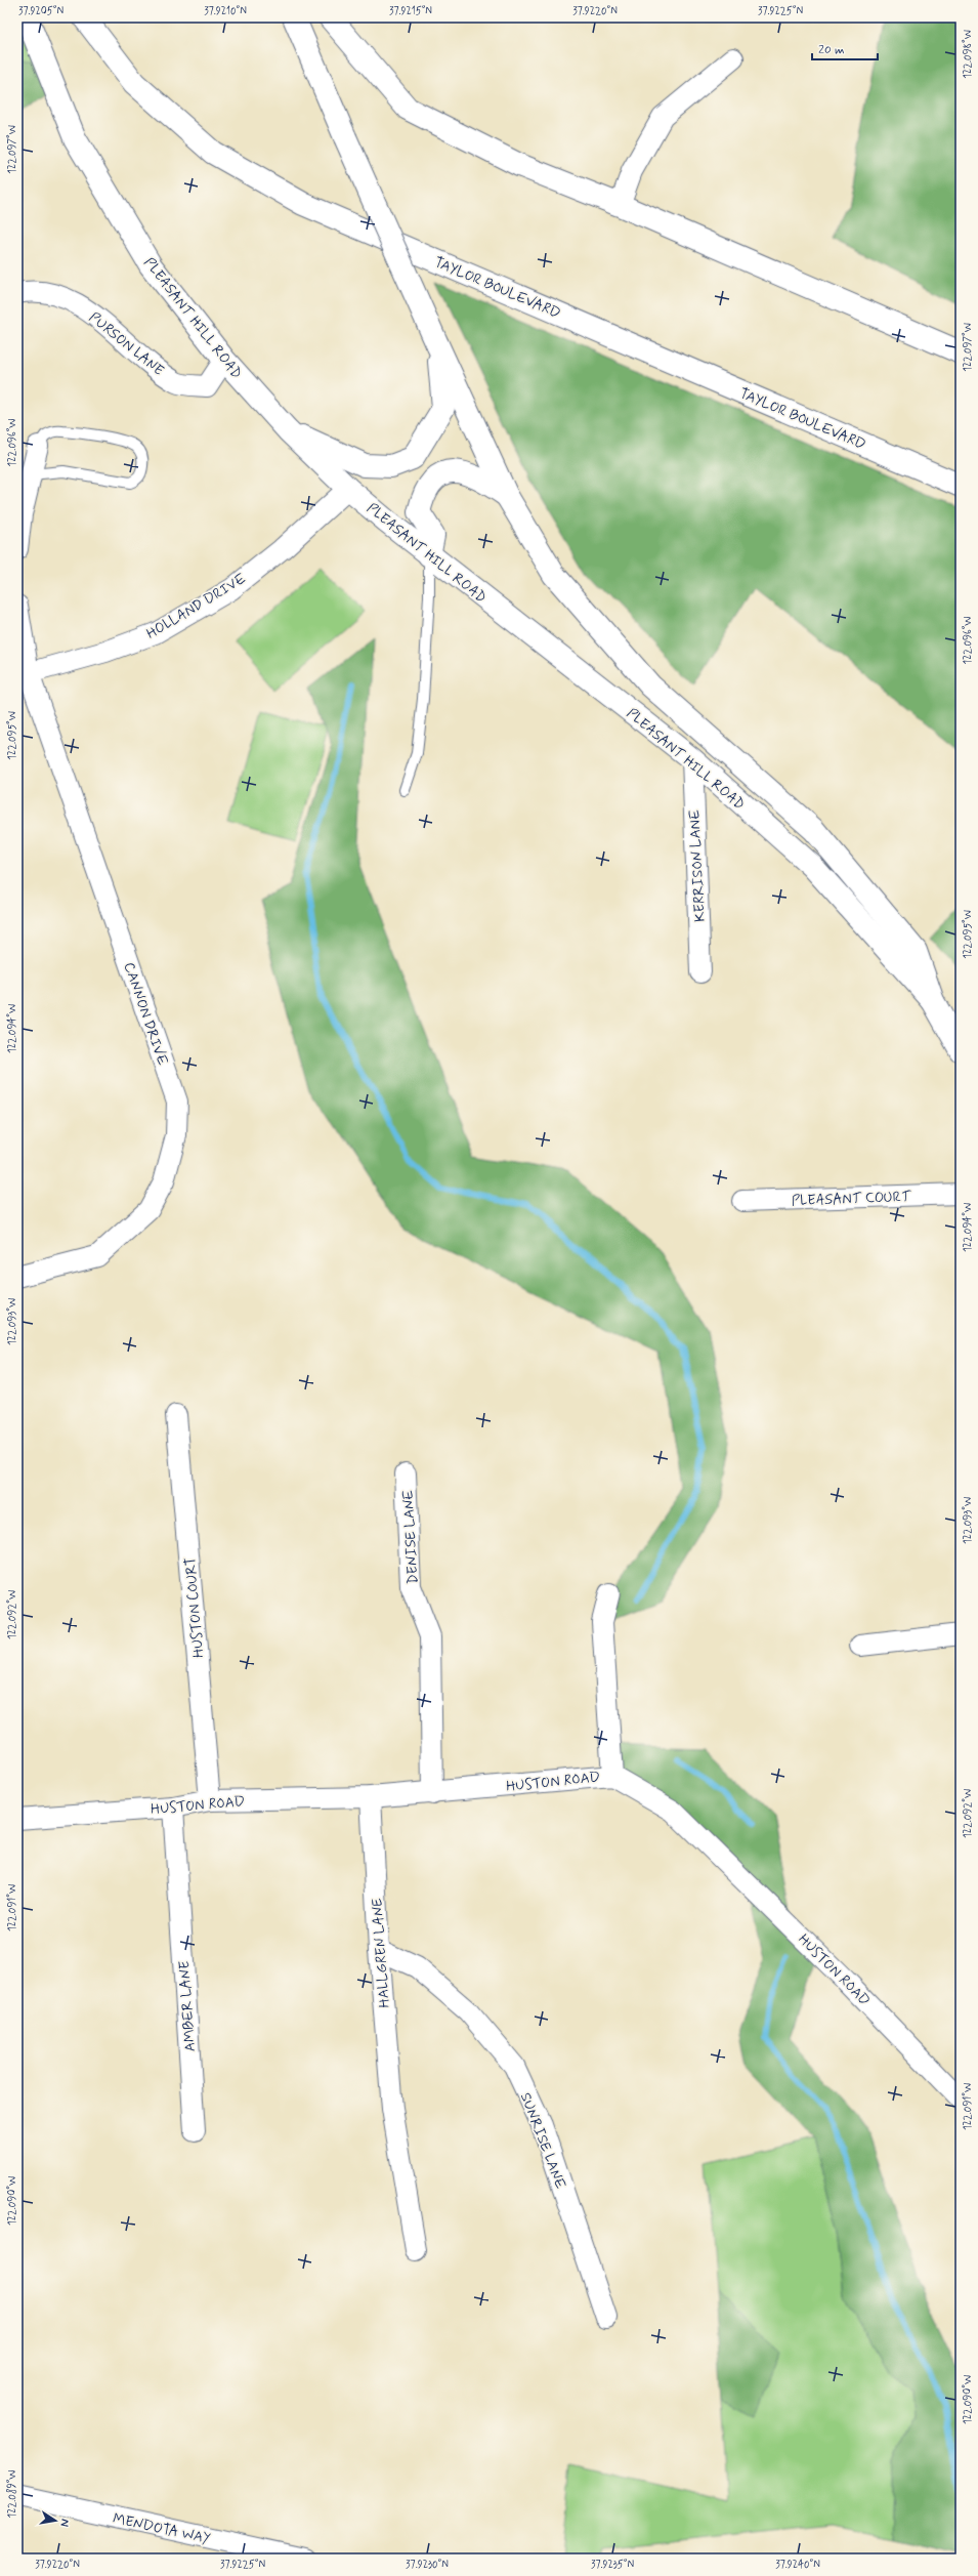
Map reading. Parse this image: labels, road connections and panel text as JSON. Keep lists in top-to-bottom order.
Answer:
{
  "streets": {
    "main road": ["TAYLOR BOULEVARD", "PLEASANT HILL ROAD"],
    "street": [
      "PURSON LANE",
      "HOLLAND DRIVE",
      "KERRISON LANE",
      "CANNON DRIVE",
      "PLEASANT COURT",
      "DENISE LANE",
      "HUSTON COURT",
      "HUSTON ROAD",
      "HALLGREN LANE",
      "AMBER LANE",
      "SUNRISE LANE",
      "MENDOTA WAY"
    ]
  },
  "crossings": [
    ["PLEASANT HILL ROAD", "PURSON LANE"],
    ["PLEASANT HILL ROAD", "HOLLAND DRIVE"],
    ["PLEASANT HILL ROAD", "KERRISON LANE"],
    ["HOLLAND DRIVE", "CANNON DRIVE"],
    ["DENISE LANE", "HUSTON ROAD"],
    ["HUSTON COURT", "HUSTON ROAD"],
    ["HUSTON ROAD", "HALLGREN LANE"],
    ["HUSTON ROAD", "AMBER LANE"],
    ["HALLGREN LANE", "SUNRISE LANE"]
  ],
  "scale_bar": "20 m",
  "north": "right",
  "coordinates": [
    "37.9205°N",
    "37.9210°N",
    "37.9215°N",
    "37.9220°N",
    "37.9225°N",
    "122.098°W",
    "122.097°W",
    "122.096°W",
    "122.095°W",
    "122.094°W",
    "122.093°W",
    "122.092°W",
    "122.091°W",
    "122.090°W",
    "122.089°W",
    "37.9230°N",
    "37.9235°N",
    "37.9240°N"
  ]
}
